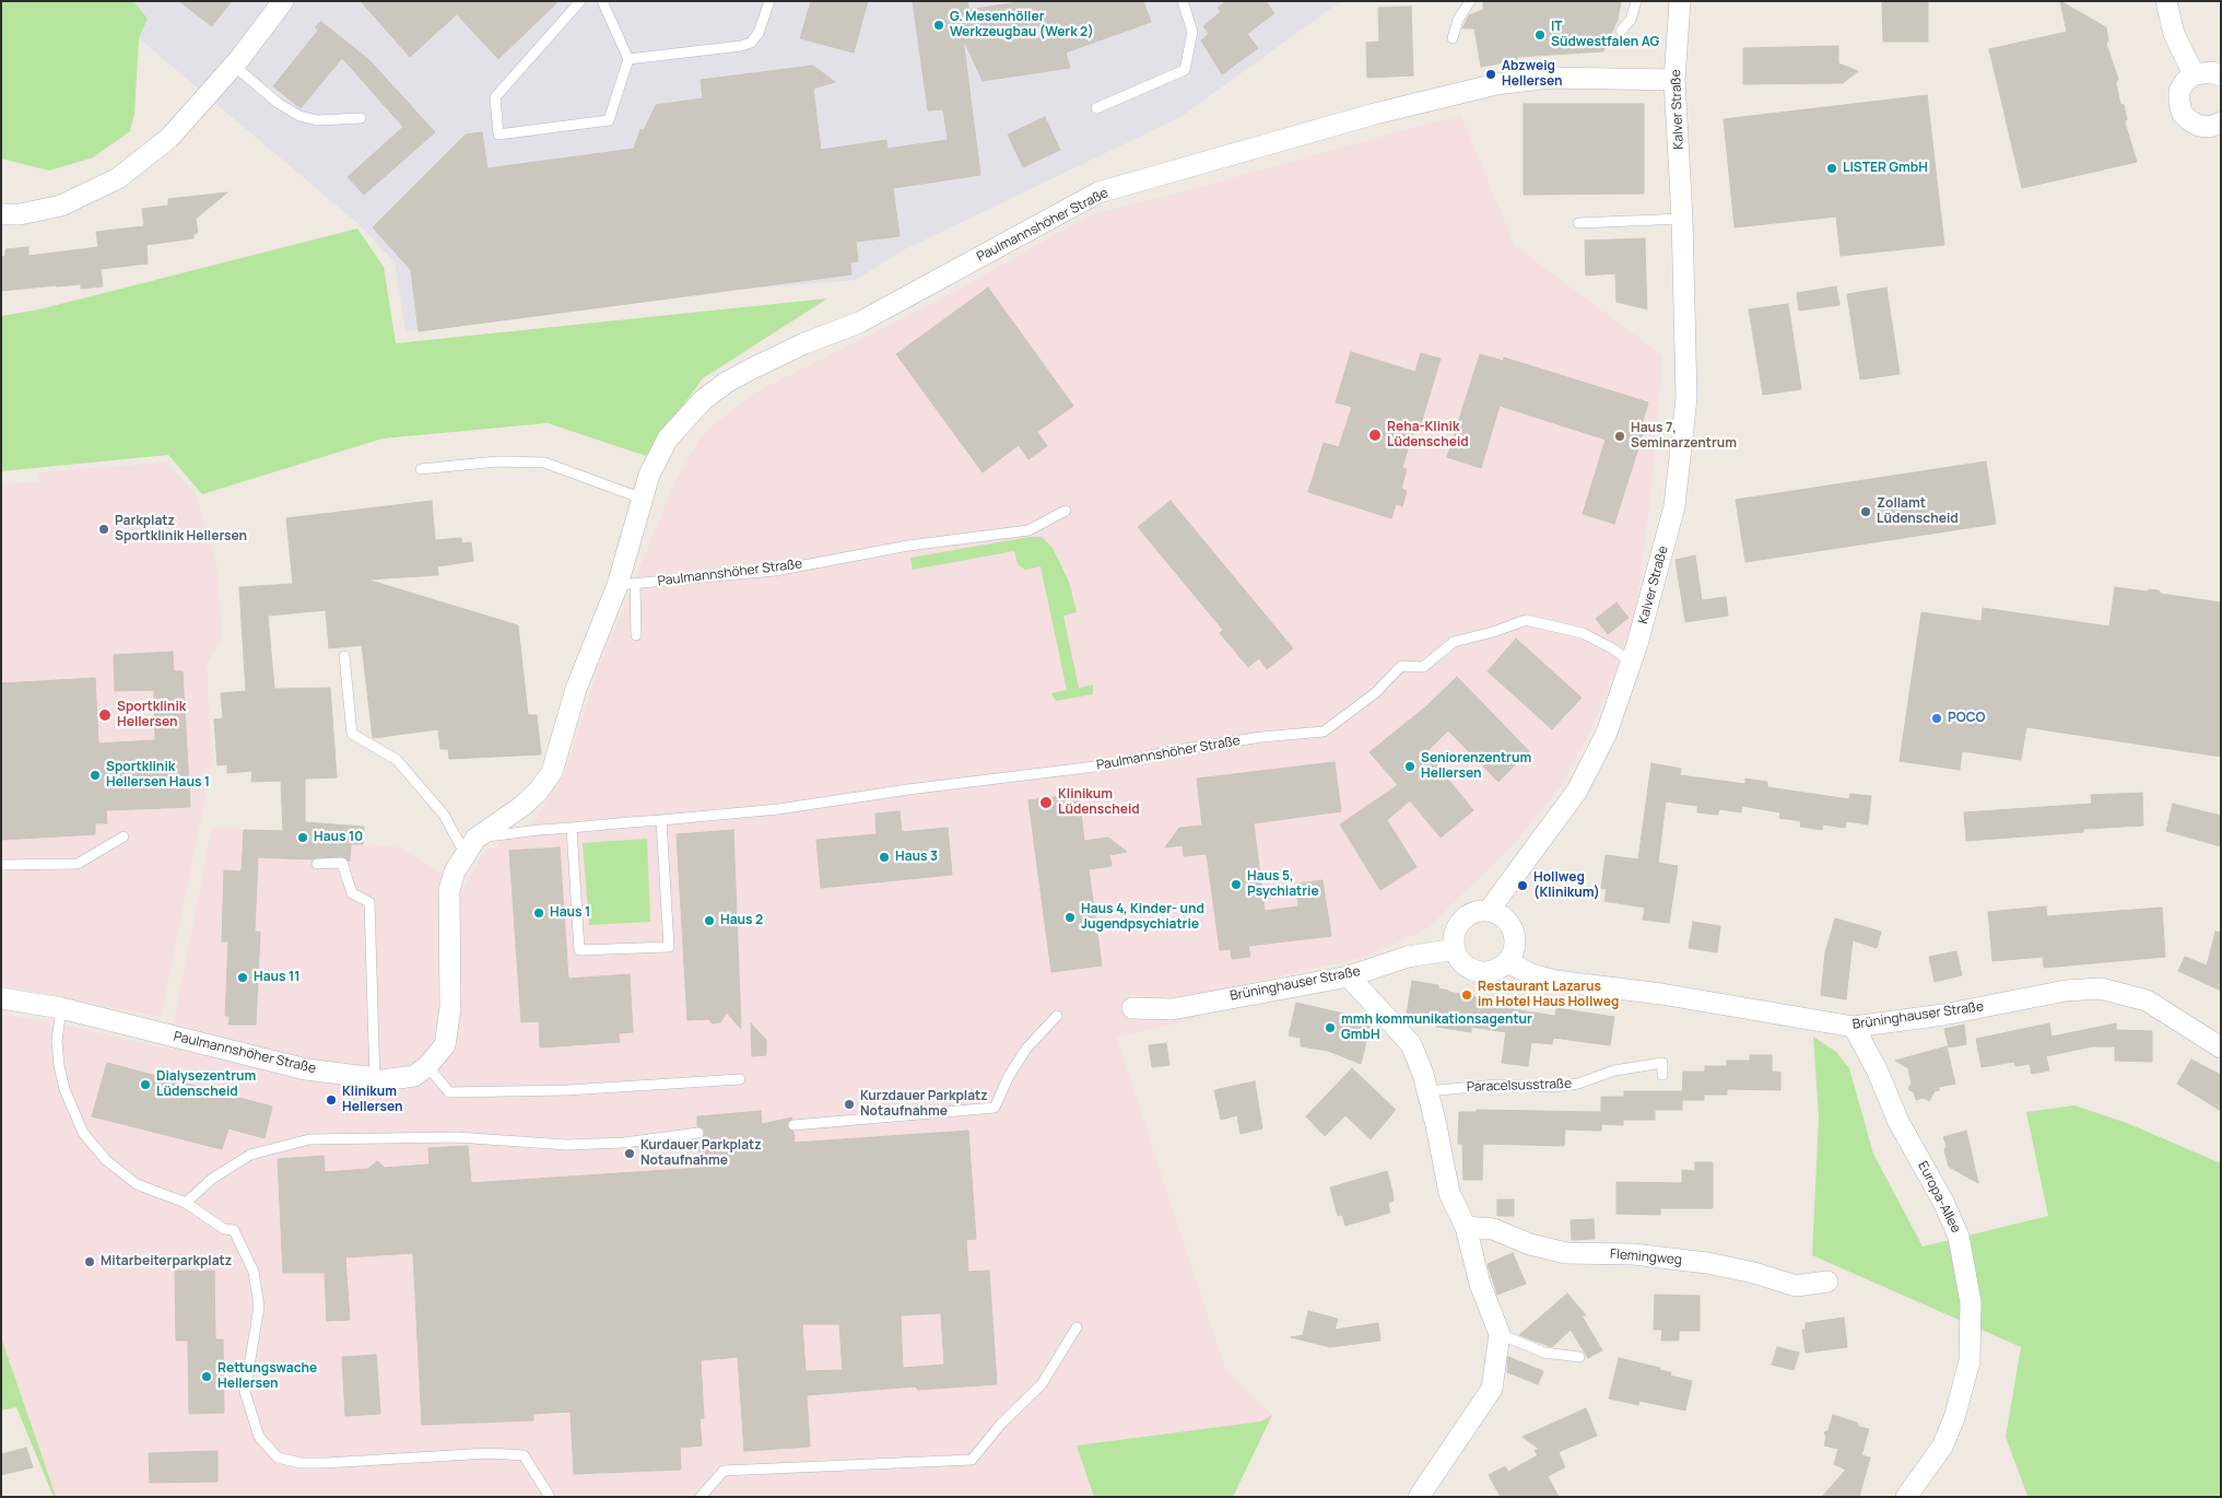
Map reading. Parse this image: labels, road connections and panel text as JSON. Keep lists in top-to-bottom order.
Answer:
{
  "streets": {
    "street": [
      "Kalver Straße",
      "Paulmannshöher Straße",
      "Brüninghauser Straße",
      "Europa-Allee",
      "Flemingweg"
    ],
    "lane": ["Paracelsusstraße"]
  },
  "crossings": [
    ["Kalver Straße", "Paulmannshöher Straße"],
    ["Kalver Straße", "Brüninghauser Straße"],
    ["Brüninghauser Straße", "Europa-Allee"]
  ],
  "places": [
    "G. Mesenhöller Werkzeugbau (Werk 2)",
    "IT Südwestfalen AG",
    "Abzweig Hellersen",
    "LISTER GmbH",
    "Reha-Klinik Lüdenscheid",
    "Haus 7, Seminarzentrum",
    "Zollamt Lüdenscheid",
    "Parkplatz Sportklinik Hellersen",
    "Sportklinik Hellersen",
    "POCO",
    "Seniorenzentrum Hellersen",
    "Sportklinik Hellersen Haus 1",
    "Klinikum Lüdenscheid",
    "Haus 10",
    "Haus 3",
    "Haus 5, Psychiatrie",
    "Hollweg (Klinikum)",
    "Haus 1",
    "Haus 4, Kinder- und Jugendpsychiatrie",
    "Haus 2",
    "Haus 11",
    "Restaurant Lazarus im Hotel Haus Hollweg",
    "mmh kommunikationsagentur GmbH",
    "Dialysezentrum Lüdenscheid",
    "Klinikum Hellersen",
    "Kurzdauer Parkplatz Notaufnahme",
    "Kurdauer Parkplatz Notaufnahme",
    "Mitarbeiterparkplatz",
    "Rettungswache Hellersen"
  ]
}
